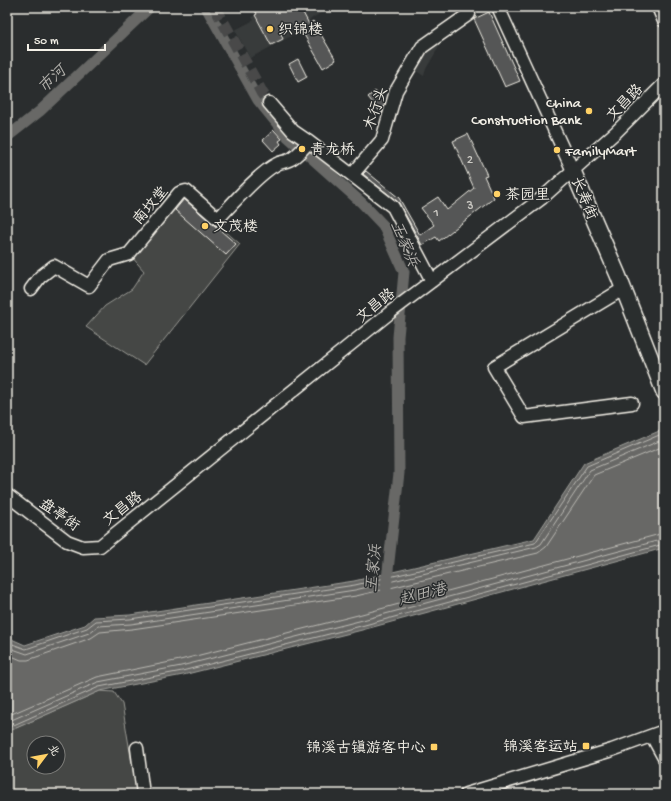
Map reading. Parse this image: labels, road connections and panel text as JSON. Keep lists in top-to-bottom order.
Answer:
{
  "streets": {
    "main road": ["长寿街"],
    "street": [
      "文昌路",
      "木行头",
      "南坟堂",
      "盘亭街"
    ]
  },
  "crossings": [
    ["文昌路", "长寿街"],
    ["文昌路", "盘亭街"]
  ],
  "water": ["市河", "王家浜", "赵田港"],
  "places": {
    "other": [
      "织锦楼",
      "China Construction Bank",
      "青龙桥",
      "FamilyMart",
      "茶园里",
      "文茂楼"
    ],
    "transit": ["锦溪客运站", "锦溪古镇游客中心"]
  },
  "house_numbers": ["2", "3", "1"],
  "scale_bar": "50 m",
  "north": "top right"
}
